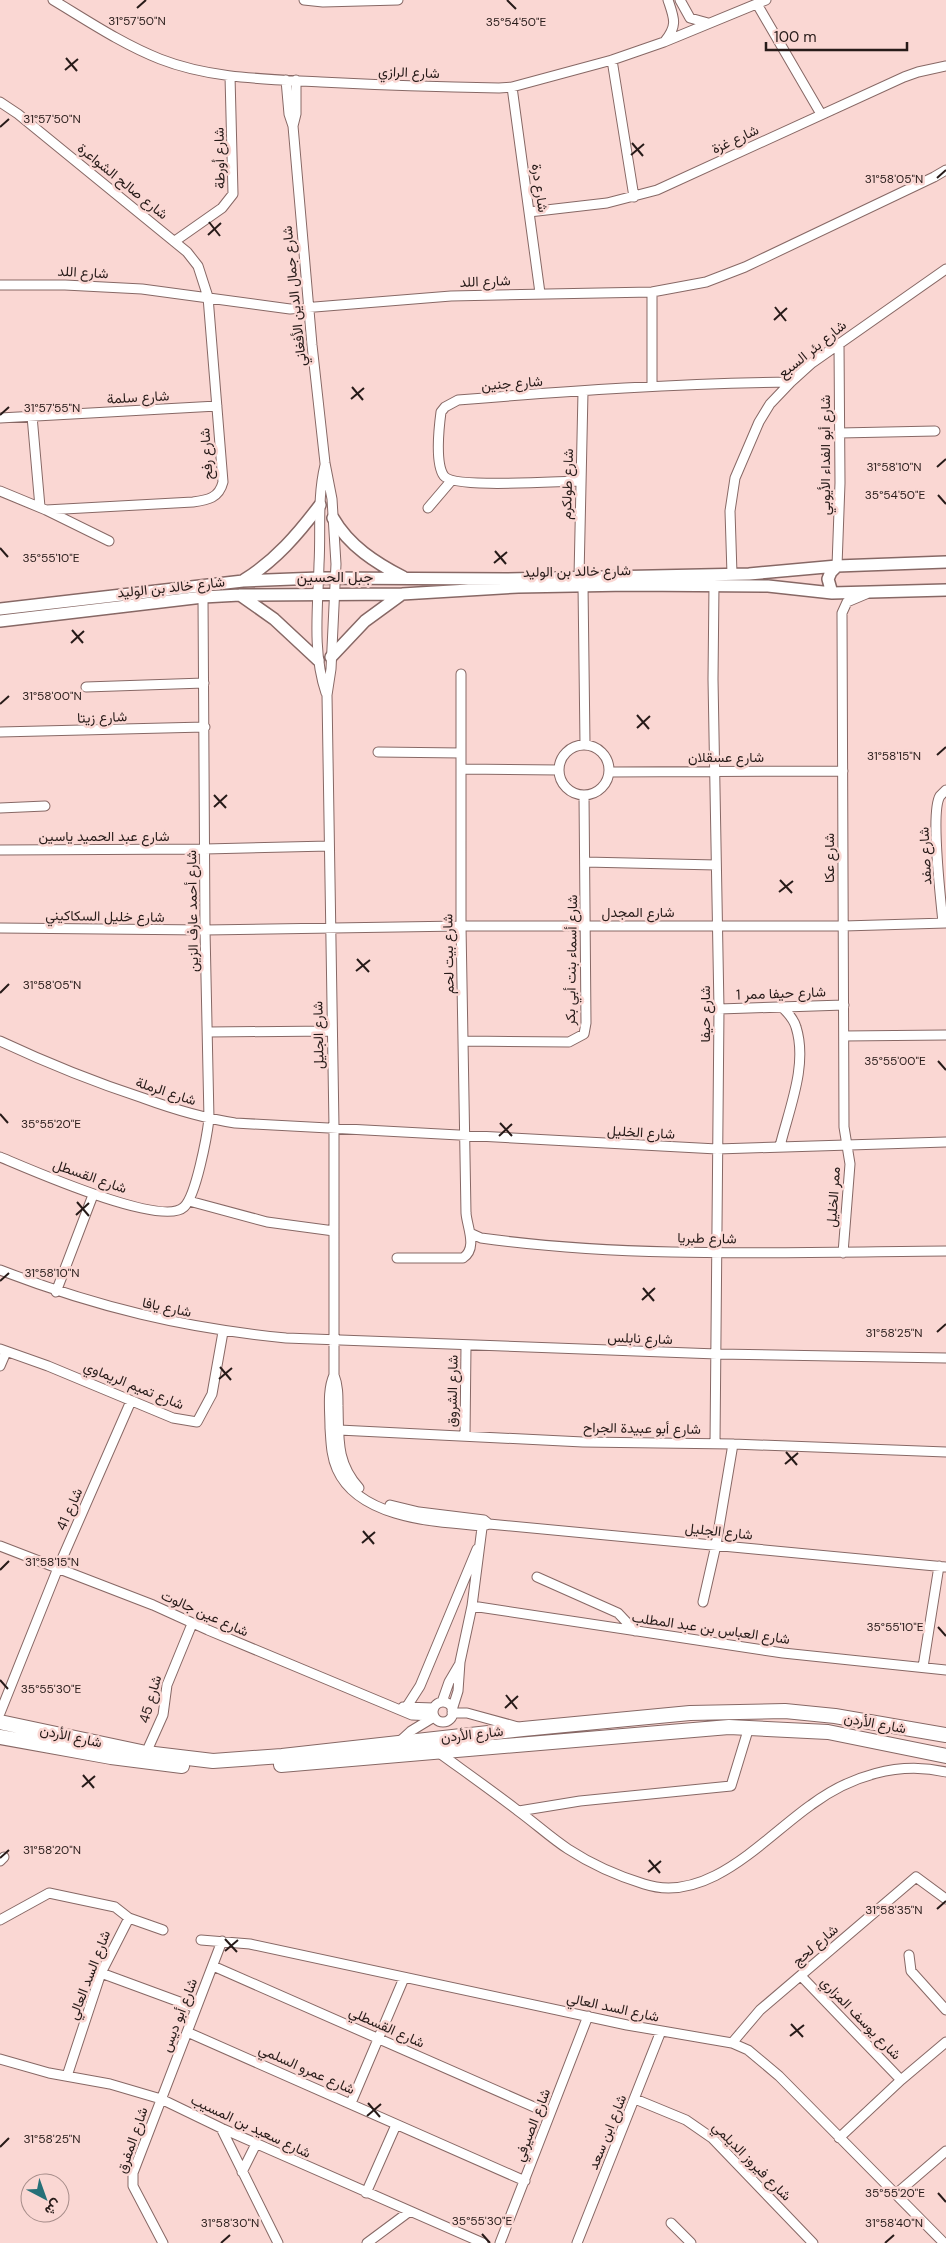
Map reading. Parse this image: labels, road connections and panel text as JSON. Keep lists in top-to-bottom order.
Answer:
{
  "streets": {
    "highway": ["شارع الأردن"],
    "main road": ["شارع خالد بن الوليد"],
    "street": [
      "شارع الرازي",
      "شارع غزة",
      "شارع أورطة",
      "شارع صالح الشواعرة",
      "شارع درة",
      "شارع اللد",
      "شارع جمال الدين الأفغاني",
      "شارع بئر السبع",
      "شارع جنين",
      "شارع سلمة",
      "شارع رفح",
      "شارع أبو الفداء الأيوبي",
      "شارع طولكرم",
      "شارع زيتا",
      "شارع عسقلان",
      "شارع عبد الحميد ياسين",
      "شارع صفد",
      "شارع عكا",
      "شارع أحمد عارف الزين",
      "شارع المجدل",
      "شارع خليل السكاكيني",
      "شارع بيت لحم",
      "شارع أسماء بنت أبي بكر",
      "شارع حيفا ممر 1",
      "شارع حيفا",
      "شارع الجليل",
      "شارع الرملة",
      "شارع الخليل",
      "شارع القسطل",
      "ممر الخليل",
      "شارع طبريا",
      "شارع يافا",
      "شارع نابلس",
      "شارع تميم الريماوي",
      "شارع الشروق",
      "شارع أبو عبيدة الجراح",
      "شارع 41",
      "شارع عين جالوت",
      "شارع العباس بن عبد المطلب",
      "شارع 45",
      "شارع لحج",
      "شارع السد العالي",
      "شارع أبو ديس",
      "شارع يوسف المزاري",
      "شارع القسطلي",
      "شارع عمرو السلمي",
      "شارع الصيرفي",
      "شارع سعيد بن المسيب",
      "شارع ابن سعد",
      "شارع المفرق",
      "شارع فيروز الديلمي"
    ]
  },
  "crossings": [
    ["شارع الرازي", "شارع أورطة"],
    ["شارع الرازي", "شارع درة"],
    ["شارع الرازي", "شارع جمال الدين الأفغاني"],
    ["شارع غزة", "شارع درة"],
    ["شارع أورطة", "شارع صالح الشواعرة"],
    ["شارع صالح الشواعرة", "شارع اللد"],
    ["شارع صالح الشواعرة", "شارع رفح"],
    ["شارع درة", "شارع اللد"],
    ["شارع اللد", "شارع جمال الدين الأفغاني"],
    ["شارع اللد", "شارع رفح"],
    ["شارع جمال الدين الأفغاني", "شارع خالد بن الوليد"],
    ["شارع جمال الدين الأفغاني", "شارع الجليل"],
    ["شارع بئر السبع", "شارع جنين"],
    ["شارع بئر السبع", "شارع أبو الفداء الأيوبي"],
    ["شارع بئر السبع", "شارع خالد بن الوليد"],
    ["شارع جنين", "شارع طولكرم"],
    ["شارع سلمة", "شارع رفح"],
    ["شارع أبو الفداء الأيوبي", "شارع خالد بن الوليد"],
    ["شارع طولكرم", "شارع خالد بن الوليد"],
    ["شارع خالد بن الوليد", "شارع عكا"],
    ["شارع خالد بن الوليد", "شارع أحمد عارف الزين"],
    ["شارع خالد بن الوليد", "شارع حيفا"],
    ["شارع خالد بن الوليد", "شارع الجليل"],
    ["شارع زيتا", "شارع أحمد عارف الزين"],
    ["شارع عسقلان", "شارع عكا"],
    ["شارع عسقلان", "شارع أسماء بنت أبي بكر"],
    ["شارع عسقلان", "شارع حيفا"],
    ["شارع عبد الحميد ياسين", "شارع أحمد عارف الزين"],
    ["شارع عبد الحميد ياسين", "شارع الجليل"],
    ["شارع صفد", "شارع المجدل"],
    ["شارع عكا", "شارع المجدل"],
    ["شارع عكا", "شارع حيفا ممر 1"],
    ["شارع عكا", "شارع الخليل"],
    ["شارع عكا", "ممر الخليل"],
    ["شارع أحمد عارف الزين", "شارع خليل السكاكيني"],
    ["شارع أحمد عارف الزين", "شارع الرملة"],
    ["شارع أحمد عارف الزين", "شارع القسطل"],
    ["شارع المجدل", "شارع خليل السكاكيني"],
    ["شارع المجدل", "شارع بيت لحم"],
    ["شارع المجدل", "شارع أسماء بنت أبي بكر"],
    ["شارع المجدل", "شارع حيفا"],
    ["شارع المجدل", "شارع الجليل"],
    ["شارع خليل السكاكيني", "شارع الجليل"],
    ["شارع بيت لحم", "شارع أسماء بنت أبي بكر"],
    ["شارع بيت لحم", "شارع الخليل"],
    ["شارع بيت لحم", "شارع طبريا"],
    ["شارع حيفا ممر 1", "شارع حيفا"],
    ["شارع حيفا", "شارع الخليل"],
    ["شارع حيفا", "شارع طبريا"],
    ["شارع حيفا", "شارع نابلس"],
    ["شارع حيفا", "شارع أبو عبيدة الجراح"],
    ["شارع الجليل", "شارع الرملة"],
    ["شارع الجليل", "شارع الخليل"],
    ["شارع الجليل", "شارع يافا"],
    ["شارع الجليل", "شارع نابلس"],
    ["شارع الجليل", "شارع أبو عبيدة الجراح"],
    ["شارع الرملة", "شارع الخليل"],
    ["شارع الخليل", "ممر الخليل"],
    ["ممر الخليل", "شارع طبريا"],
    ["شارع يافا", "شارع نابلس"],
    ["شارع يافا", "شارع تميم الريماوي"],
    ["شارع نابلس", "شارع الشروق"],
    ["شارع تميم الريماوي", "شارع 41"],
    ["شارع الشروق", "شارع أبو عبيدة الجراح"],
    ["شارع 41", "شارع عين جالوت"],
    ["شارع عين جالوت", "شارع 45"],
    ["شارع 45", "شارع الأردن"],
    ["شارع لحج", "شارع السد العالي"],
    ["شارع لحج", "شارع يوسف المزاري"],
    ["شارع السد العالي", "شارع أبو ديس"],
    ["شارع السد العالي", "شارع الصيرفي"],
    ["شارع السد العالي", "شارع سعيد بن المسيب"],
    ["شارع السد العالي", "شارع ابن سعد"],
    ["شارع أبو ديس", "شارع القسطلي"],
    ["شارع أبو ديس", "شارع عمرو السلمي"],
    ["شارع أبو ديس", "شارع سعيد بن المسيب"],
    ["شارع أبو ديس", "شارع المفرق"],
    ["شارع القسطلي", "شارع الصيرفي"],
    ["شارع عمرو السلمي", "شارع الصيرفي"],
    ["شارع سعيد بن المسيب", "شارع المفرق"],
    ["شارع ابن سعد", "شارع فيروز الديلمي"]
  ],
  "districts": ["جبل الحسين"],
  "scale_bar": "100 m",
  "north": "bottom right",
  "coordinates": [
    "31°57'50\"N",
    "35°54'50\"E",
    "31°58'05\"N",
    "31°57'55\"N",
    "31°58'10\"N",
    "35°55'10\"E",
    "31°58'00\"N",
    "31°58'15\"N",
    "35°55'00\"E",
    "35°55'20\"E",
    "31°58'25\"N",
    "35°55'30\"E",
    "31°58'20\"N",
    "31°58'35\"N",
    "31°58'30\"N",
    "31°58'40\"N"
  ]
}
